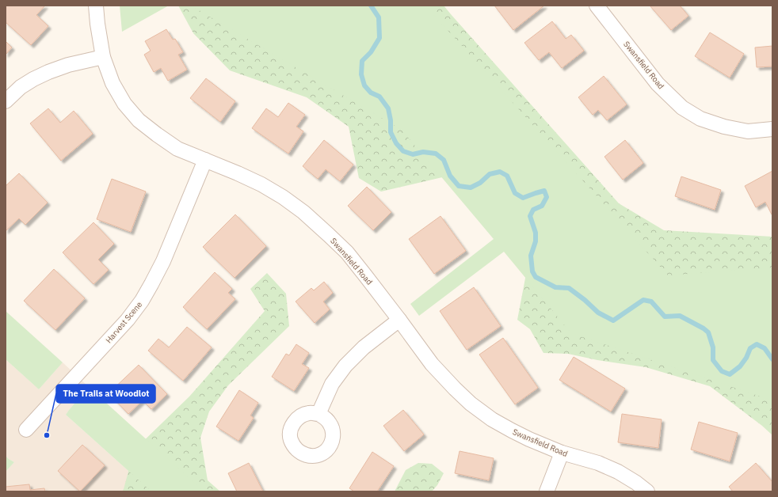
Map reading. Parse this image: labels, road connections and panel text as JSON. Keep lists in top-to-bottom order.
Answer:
{
  "streets": {
    "street": ["Swansfield Road", "Harvest Scene"]
  },
  "crossings": [
    ["Swansfield Road", "Harvest Scene"]
  ],
  "places": ["The Trails at Woodlot"]
}
